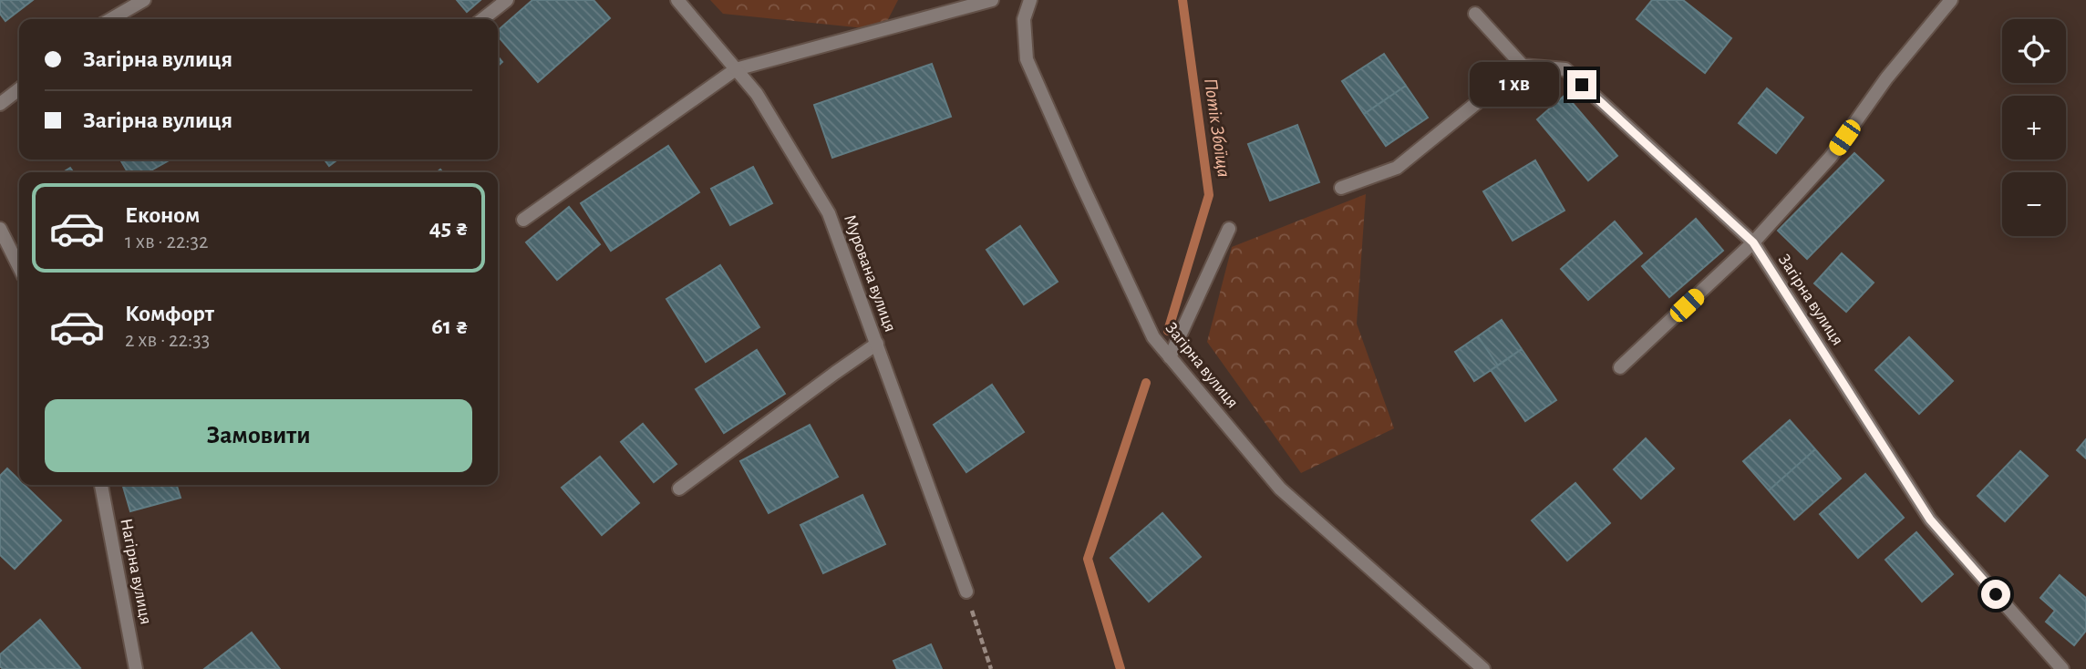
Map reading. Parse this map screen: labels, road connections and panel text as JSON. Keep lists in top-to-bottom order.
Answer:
{
  "streets": {
    "street": ["Мурована вулиця", "Загірна вулиця", "Нагірна вулиця"]
  },
  "water": ["Потік Збоїща"],
  "page": {
    "map_buttons": ["+", "−"],
    "banner": ["Загірна вулиця", "Загірна вулиця"],
    "bubble": "1 хв",
    "list": [
      {
        "name": "Економ",
        "note": "1 хв · 22:32",
        "value": "45 ₴"
      },
      {
        "name": "Комфорт",
        "note": "2 хв · 22:33",
        "value": "61 ₴"
      }
    ],
    "buttons": "Замовити"
  }
}
